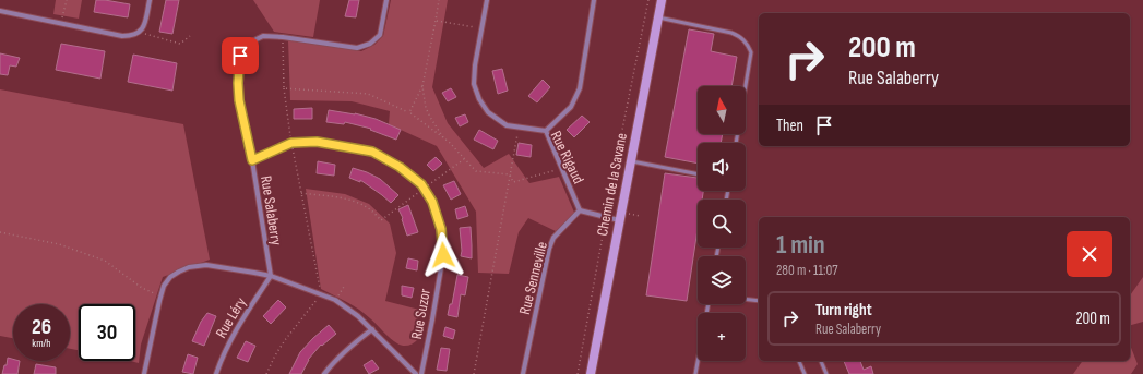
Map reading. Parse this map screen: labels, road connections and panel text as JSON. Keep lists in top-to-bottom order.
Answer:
{
  "streets": {
    "street": [
      "Rue Rigaud",
      "Chemin de la Savane",
      "Rue Salaberry",
      "Rue Senneville",
      "Rue Suzor",
      "Rue Léry"
    ]
  },
  "crossings": [
    ["Rue Rigaud", "Rue Senneville"],
    ["Rue Salaberry", "Rue Suzor"],
    ["Rue Salaberry", "Rue Léry"]
  ],
  "north": "top",
  "page": {
    "turn": ["200 m", "Rue Salaberry"],
    "map_buttons": "+",
    "then": "Then",
    "heading": ["1 min", "280 m · 11:07"],
    "list": [
      {
        "name": "Turn right",
        "note": "Rue Salaberry",
        "value": "200 m"
      }
    ],
    "speed": "26 km/h",
    "limit": "30"
  }
}
